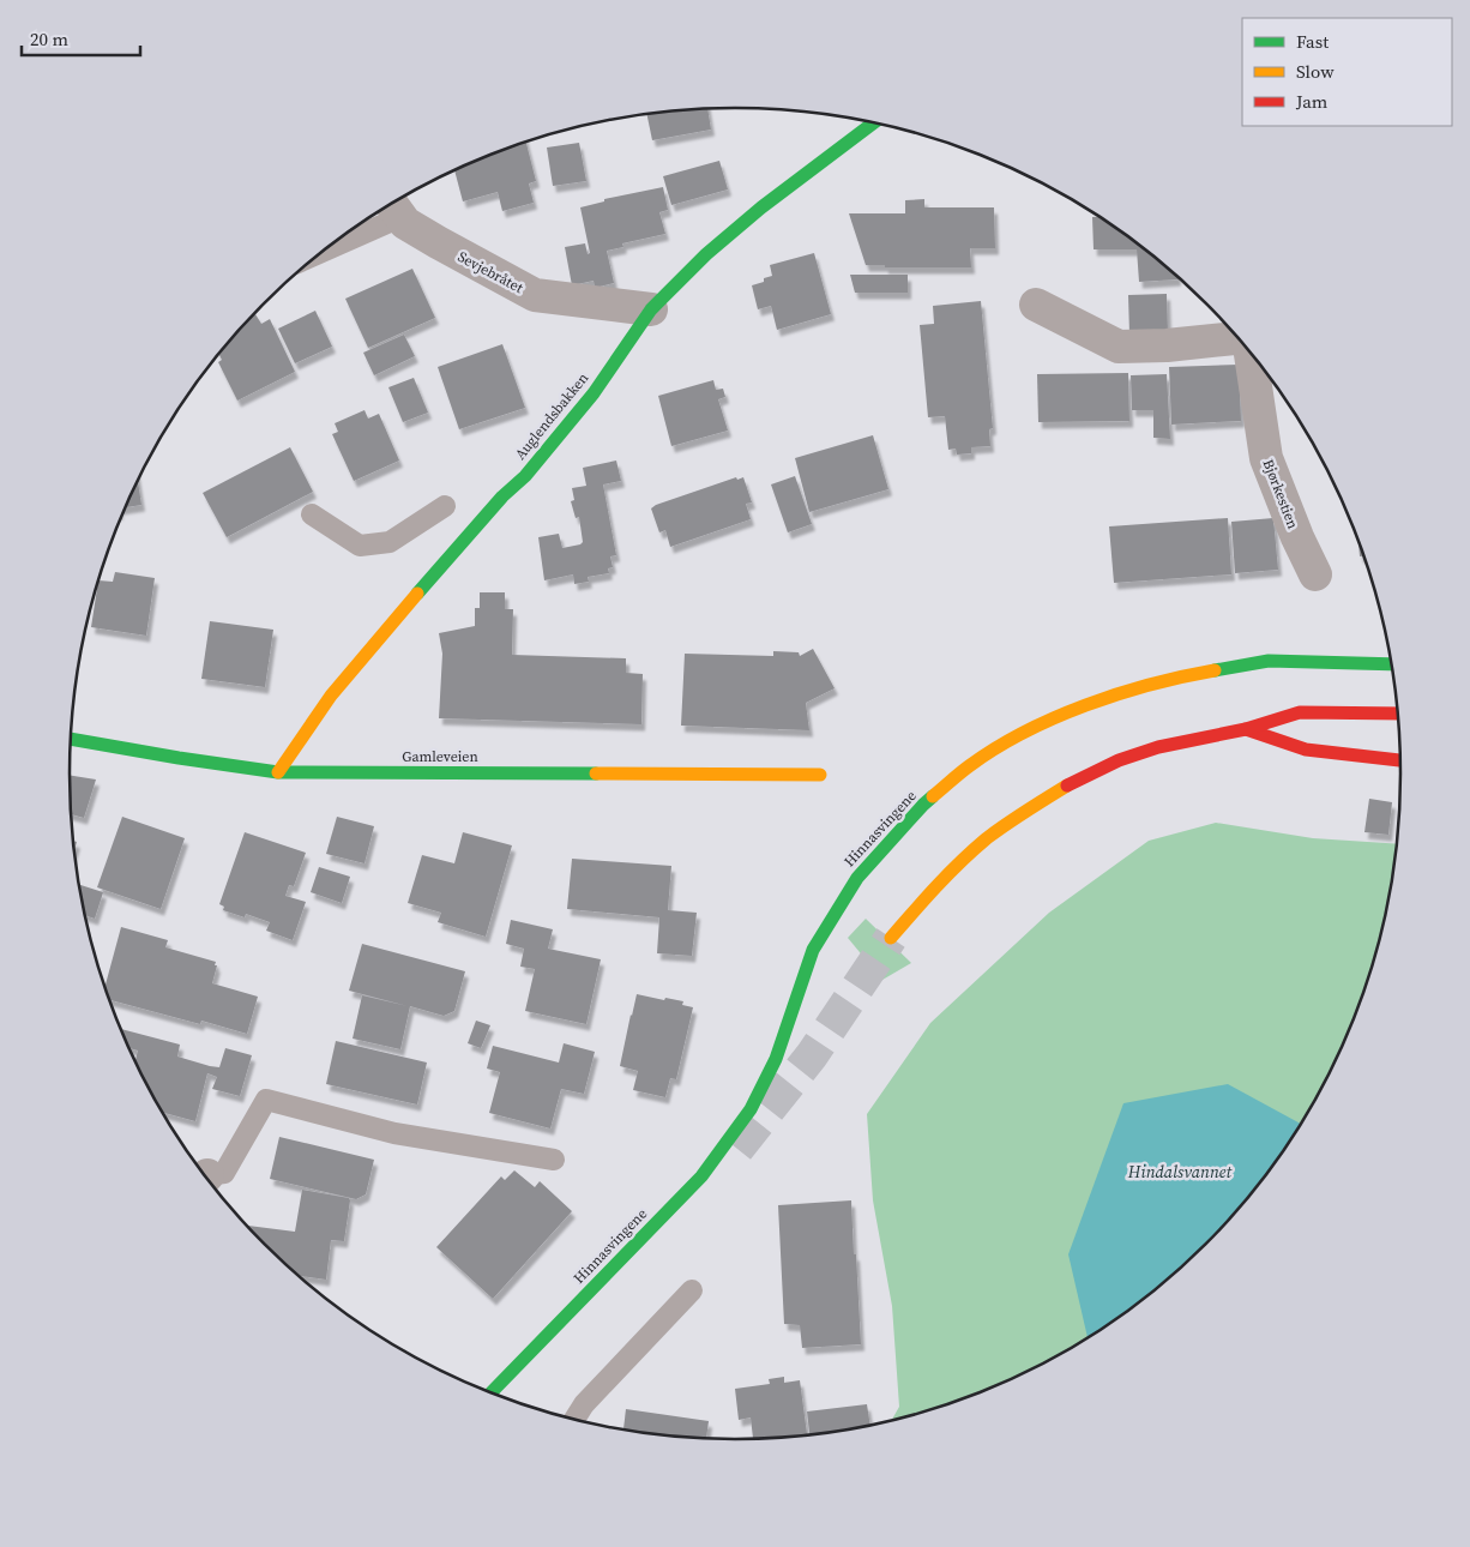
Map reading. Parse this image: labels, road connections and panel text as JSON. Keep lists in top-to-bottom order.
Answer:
{
  "streets": {
    "street": [
      "Sevjebråtet",
      "Auglendsbakken",
      "Bjørkestien",
      "Gamleveien",
      "Hinnasvingene"
    ]
  },
  "crossings": [
    ["Sevjebråtet", "Auglendsbakken"],
    ["Auglendsbakken", "Gamleveien"]
  ],
  "water": ["Hindalsvannet"],
  "legend": ["Fast", "Slow", "Jam"],
  "scale_bar": "20 m"
}
